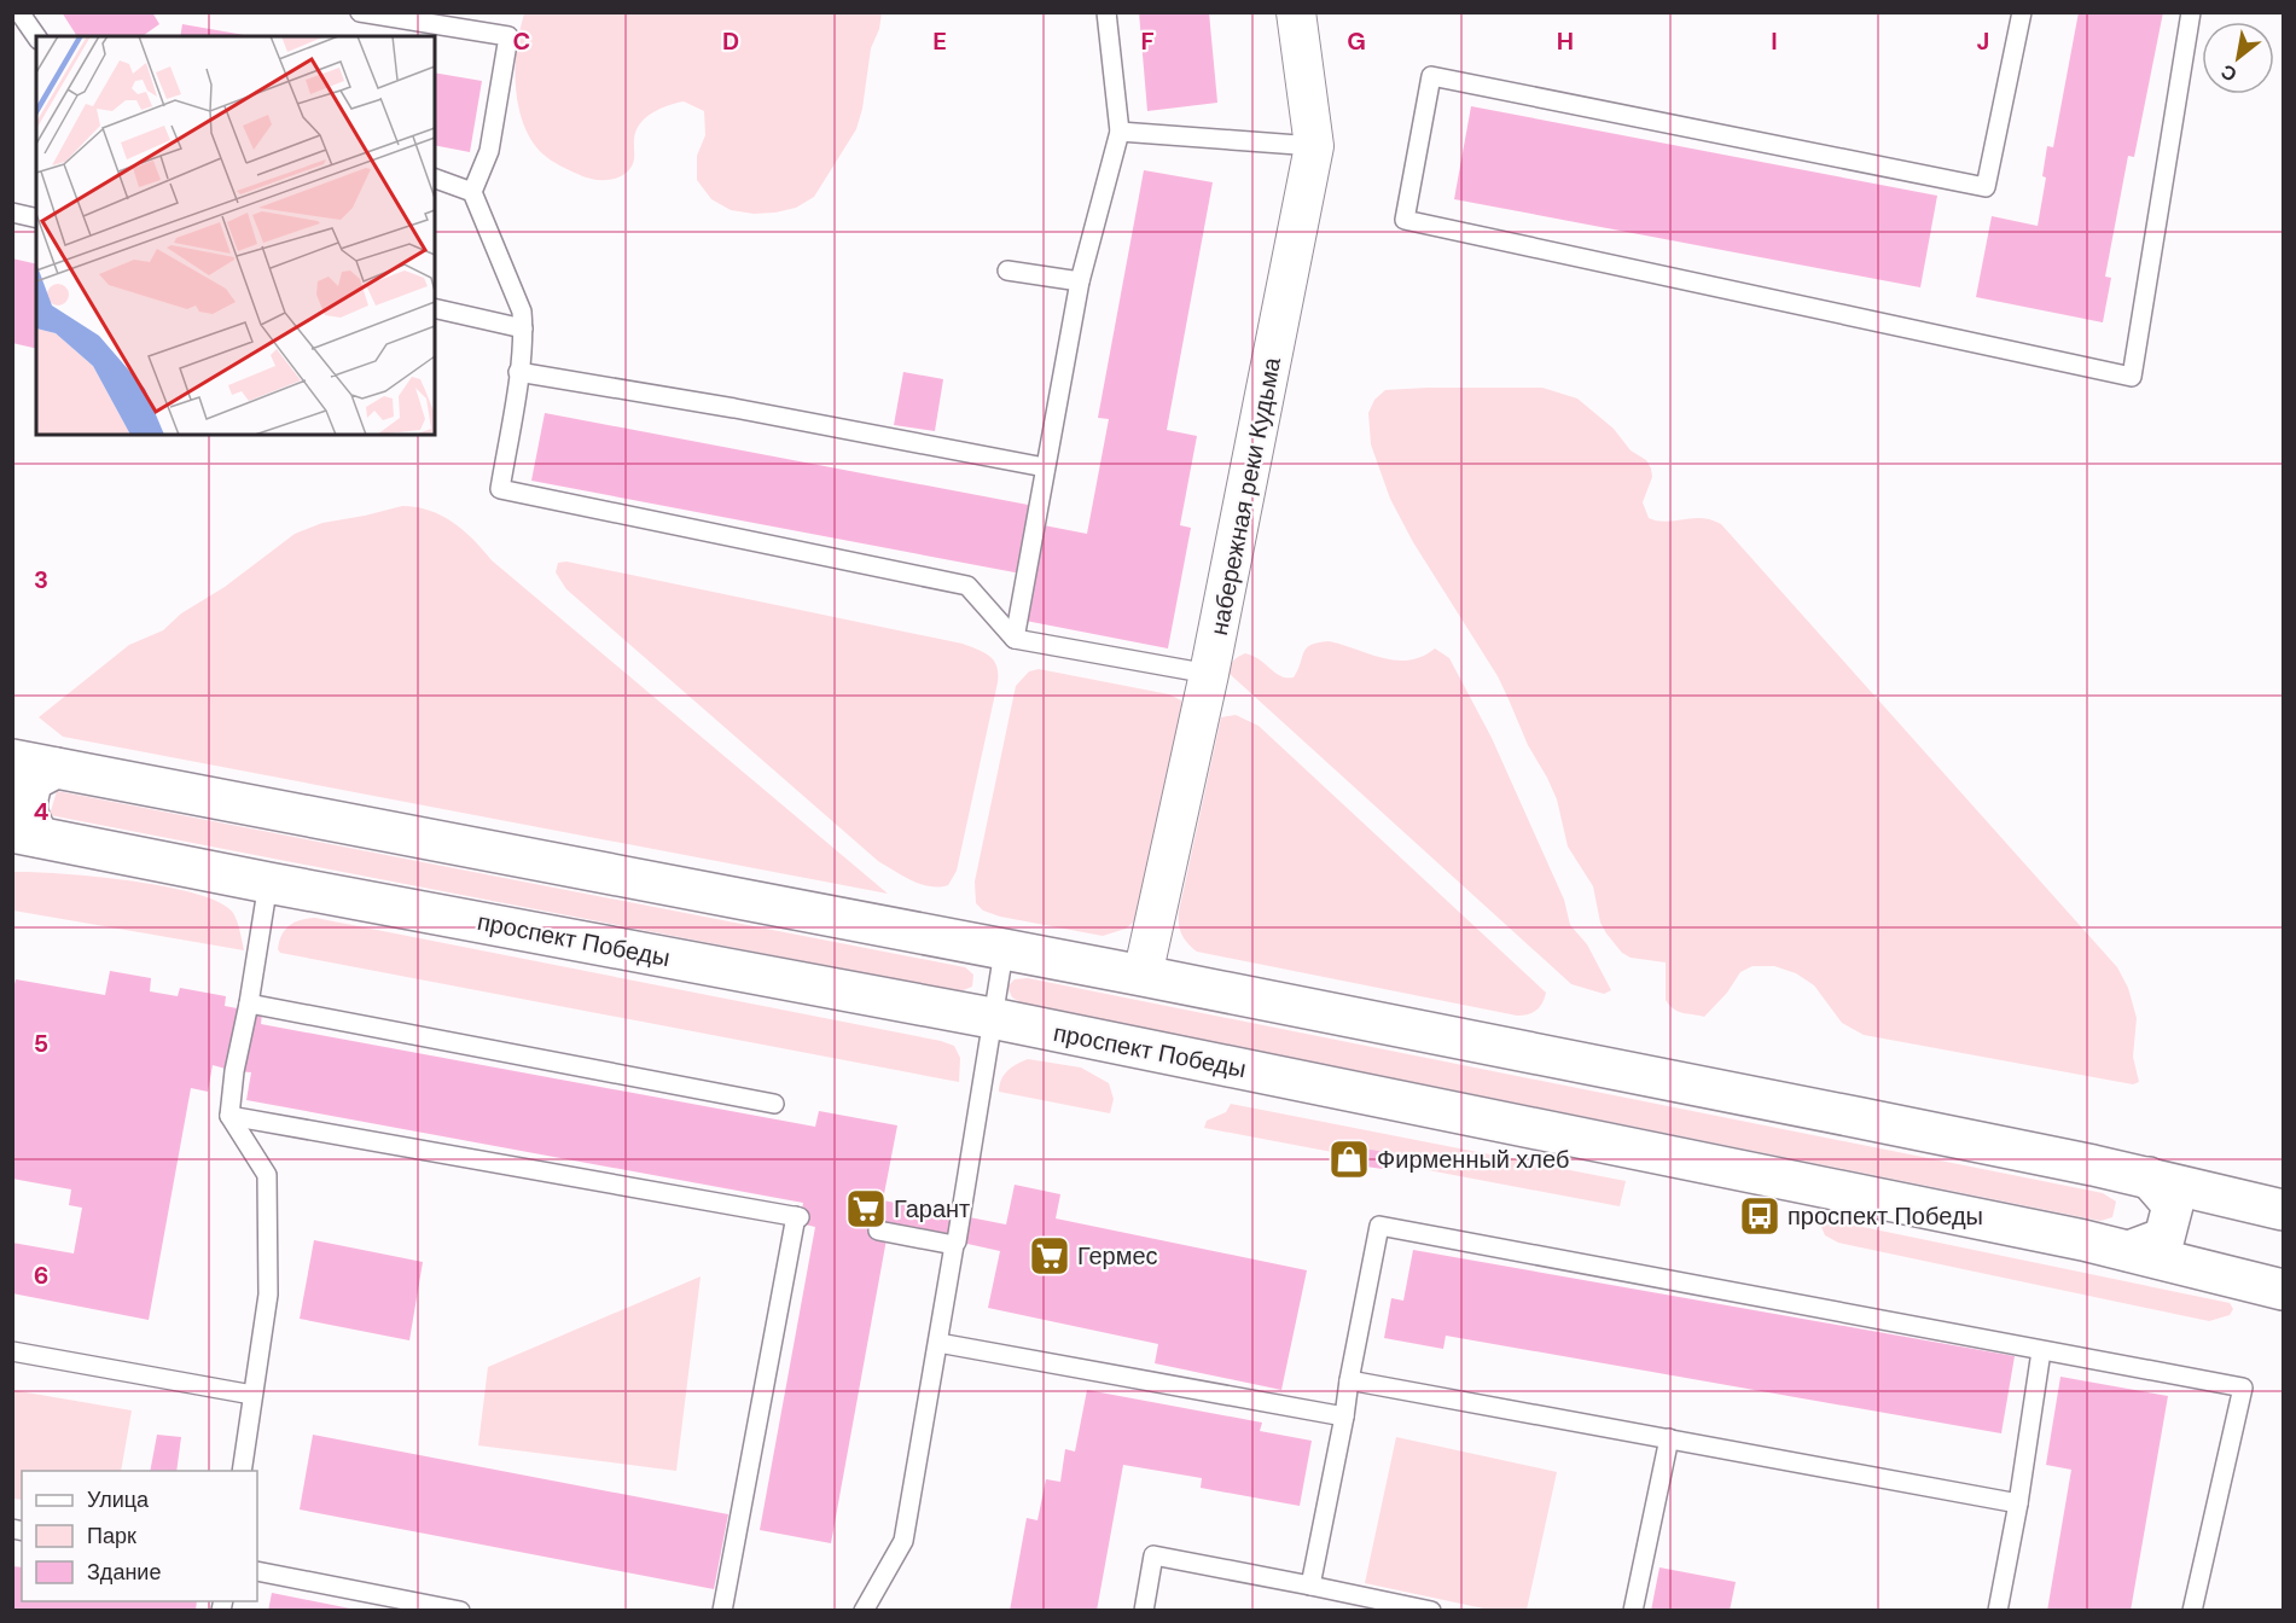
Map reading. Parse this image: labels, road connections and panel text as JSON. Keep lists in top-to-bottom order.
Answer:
{
  "streets": {
    "main road": ["проспект Победы"],
    "street": ["набережная реки Кудьма"]
  },
  "places": {
    "shop": ["Фирменный хлеб"],
    "supermarket": ["Гарант", "Гермес"],
    "bus stop": ["проспект Победы"]
  },
  "legend": ["Улица", "Парк", "Здание"],
  "north": "bottom left",
  "grid": {
    "columns": [
      "C",
      "D",
      "E",
      "F",
      "G",
      "H",
      "I",
      "J"
    ],
    "rows": [
      "3",
      "4",
      "5",
      "6"
    ]
  }
}
